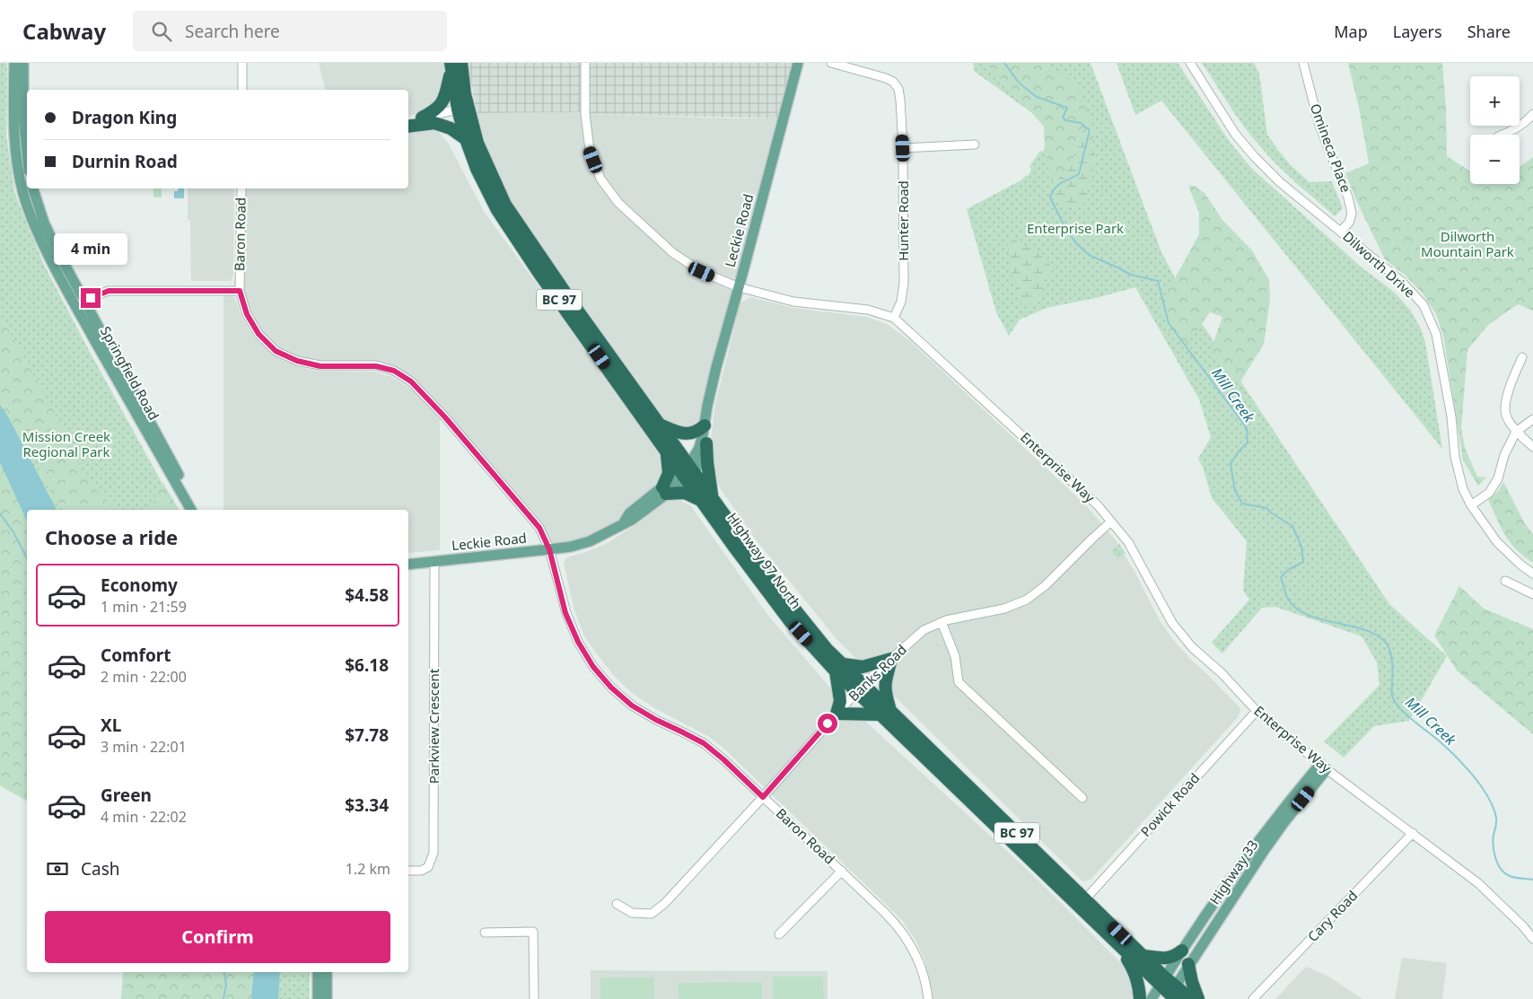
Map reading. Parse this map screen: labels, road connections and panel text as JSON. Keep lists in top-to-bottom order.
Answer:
{
  "streets": {
    "highway": ["BC 97", "Highway 97 North"],
    "main road": ["Leckie Road", "Springfield Road", "Highway 33"],
    "street": [
      "Omineca Place",
      "Hunter Road",
      "Baron Road",
      "Dilworth Drive",
      "Enterprise Way",
      "Banks Road",
      "Parkview Crescent",
      "Powick Road",
      "Cary Road"
    ]
  },
  "crossings": [
    ["Omineca Place", "Dilworth Drive"],
    ["Hunter Road", "Enterprise Way"],
    ["Leckie Road", "Baron Road"],
    ["Leckie Road", "Enterprise Way"],
    ["Leckie Road", "Highway 97 North"],
    ["Leckie Road", "Parkview Crescent"],
    ["Baron Road", "Banks Road"],
    ["BC 97", "Highway 97 North"],
    ["Enterprise Way", "Banks Road"],
    ["Enterprise Way", "Powick Road"],
    ["Enterprise Way", "Highway 33"],
    ["Enterprise Way", "Cary Road"],
    ["Highway 97 North", "Banks Road"],
    ["Highway 97 North", "Powick Road"],
    ["Highway 97 North", "Highway 33"]
  ],
  "water": ["Mill Creek"],
  "parks": ["Enterprise Park", "Dilworth Mountain Park", "Mission Creek Regional Park"],
  "page": {
    "header": "Cabway",
    "search": "Search here",
    "nav": ["Map", "Layers", "Share"],
    "map_buttons": ["+", "−"],
    "banner": ["Dragon King", "Durnin Road"],
    "bubble": "4 min",
    "heading": "Choose a ride",
    "list": [
      {
        "name": "Economy",
        "note": "1 min · 21:59",
        "value": "$4.58"
      },
      {
        "name": "Comfort",
        "note": "2 min · 22:00",
        "value": "$6.18"
      },
      {
        "name": "XL",
        "note": "3 min · 22:01",
        "value": "$7.78"
      },
      {
        "name": "Green",
        "note": "4 min · 22:02",
        "value": "$3.34"
      }
    ],
    "pay": ["Cash", "1.2 km"],
    "buttons": "Confirm"
  }
}
